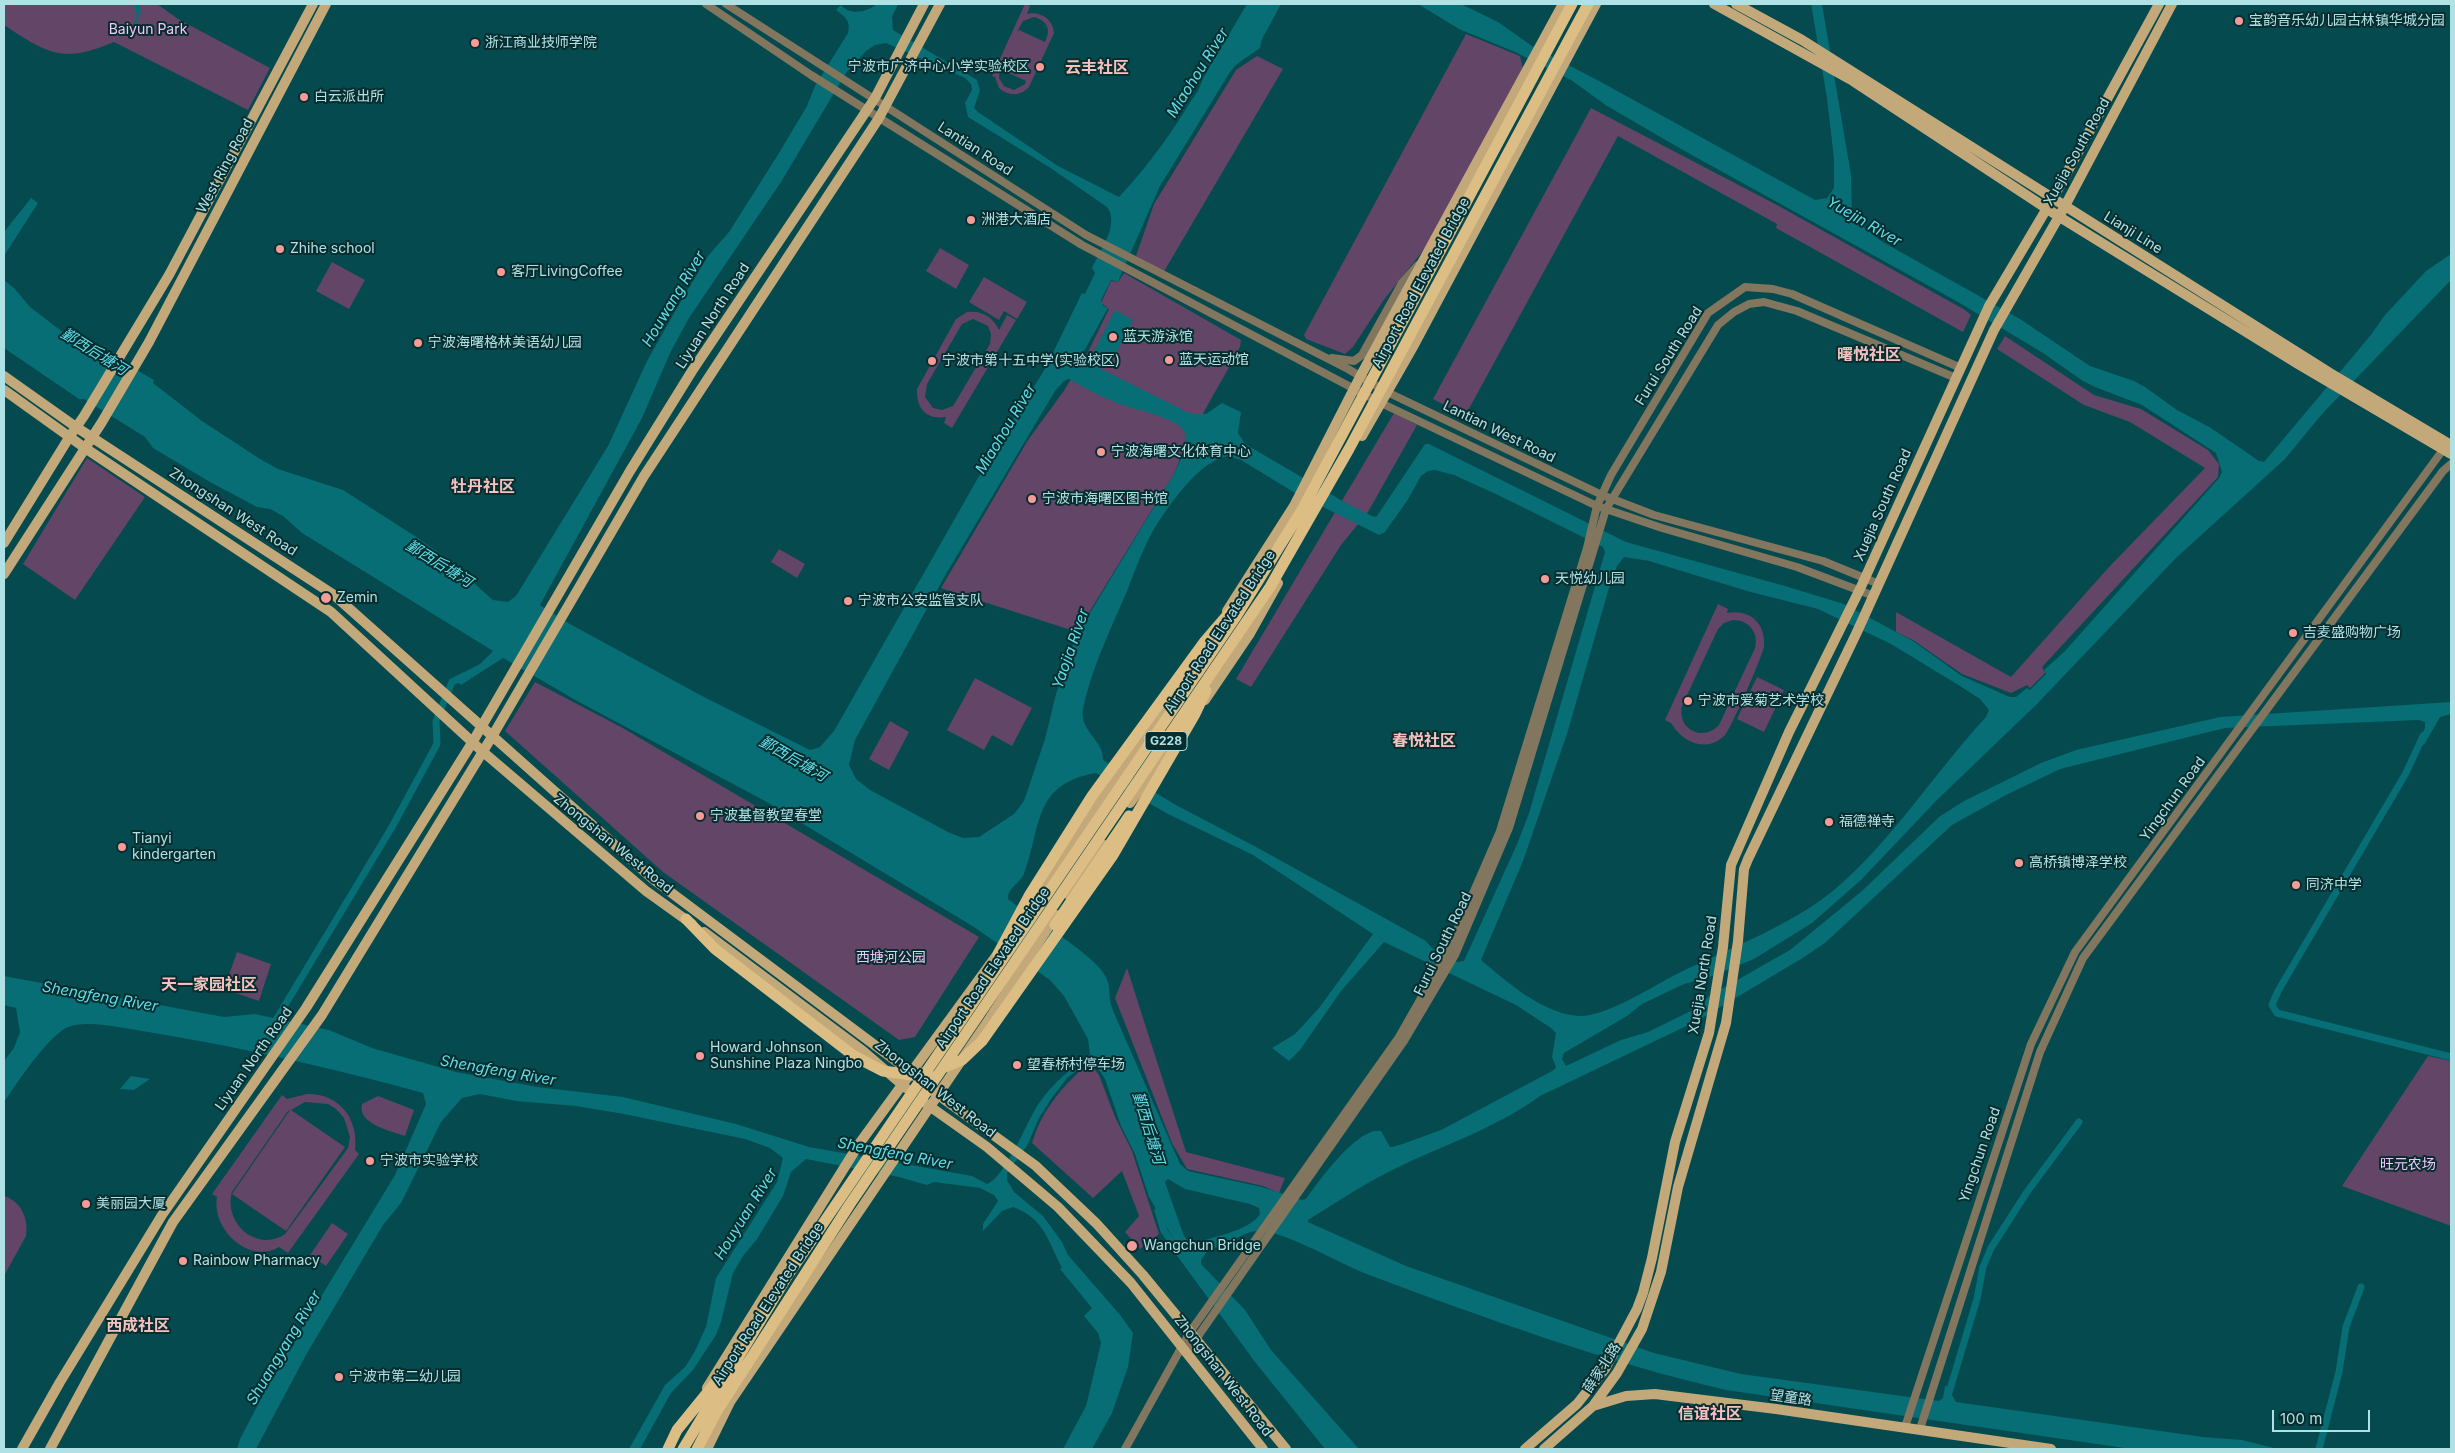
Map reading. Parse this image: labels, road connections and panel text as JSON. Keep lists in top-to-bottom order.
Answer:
{
  "streets": {
    "highway": ["Airport Road Elevated Bridge", "G228"],
    "main road": [
      "Xuejia South Road",
      "West Ring Road",
      "Lianji Line",
      "Liyuan North Road",
      "Zhongshan West Road",
      "Xuejia North Road",
      "薛家北路",
      "望童路"
    ],
    "street": [
      "Lantian Road",
      "Furui South Road",
      "Lantian West Road",
      "Yingchun Road"
    ]
  },
  "crossings": [
    ["Lantian Road", "Liyuan North Road"],
    ["Lantian Road", "Lantian West Road"],
    ["Xuejia South Road", "Lianji Line"],
    ["Xuejia South Road", "Furui South Road"],
    ["Xuejia South Road", "Lantian West Road"],
    ["Xuejia South Road", "Xuejia North Road"],
    ["West Ring Road", "Zhongshan West Road"],
    ["Lianji Line", "Yingchun Road"],
    ["Liyuan North Road", "Zhongshan West Road"],
    ["Furui South Road", "Lantian West Road"],
    ["Furui South Road", "Zhongshan West Road"],
    ["Lantian West Road", "Xuejia North Road"],
    ["Yingchun Road", "望童路"],
    ["Xuejia North Road", "薛家北路"],
    ["薛家北路", "望童路"]
  ],
  "districts": [
    "云丰社区",
    "曙悦社区",
    "牡丹社区",
    "春悦社区",
    "天一家园社区",
    "西成社区",
    "信谊社区"
  ],
  "water": [
    "Miaohou River",
    "Yuejin River",
    "Houwang River",
    "鄞西后塘河",
    "Yaojia River",
    "Shengfeng River",
    "Houyuan River",
    "Shuangyang River"
  ],
  "parks": ["Baiyun Park", "西塘河公园", "旺元农场"],
  "places": [
    "宝韵音乐幼儿园古林镇华城分园",
    "浙江商业技师学院",
    "宁波市广济中心小学实验校区",
    "白云派出所",
    "洲港大酒店",
    "Zhihe school",
    "客厅LivingCoffee",
    "蓝天游泳馆",
    "宁波海曙格林美语幼儿园",
    "蓝天运动馆",
    "宁波市第十五中学(实验校区)",
    "宁波海曙文化体育中心",
    "宁波市海曙区图书馆",
    "天悦幼儿园",
    "Zemin",
    "宁波市公安监管支队",
    "吉麦盛购物广场",
    "宁波市爱菊艺术学校",
    "宁波基督教望春堂",
    "福德禅寺",
    "Tianyi kindergarten",
    "高桥镇博泽学校",
    "同济中学",
    "Howard Johnson Sunshine Plaza Ningbo",
    "望春桥村停车场",
    "宁波市实验学校",
    "美丽园大厦",
    "Wangchun Bridge",
    "Rainbow Pharmacy",
    "宁波市第二幼儿园"
  ],
  "scale_bar": "100 m"
}
